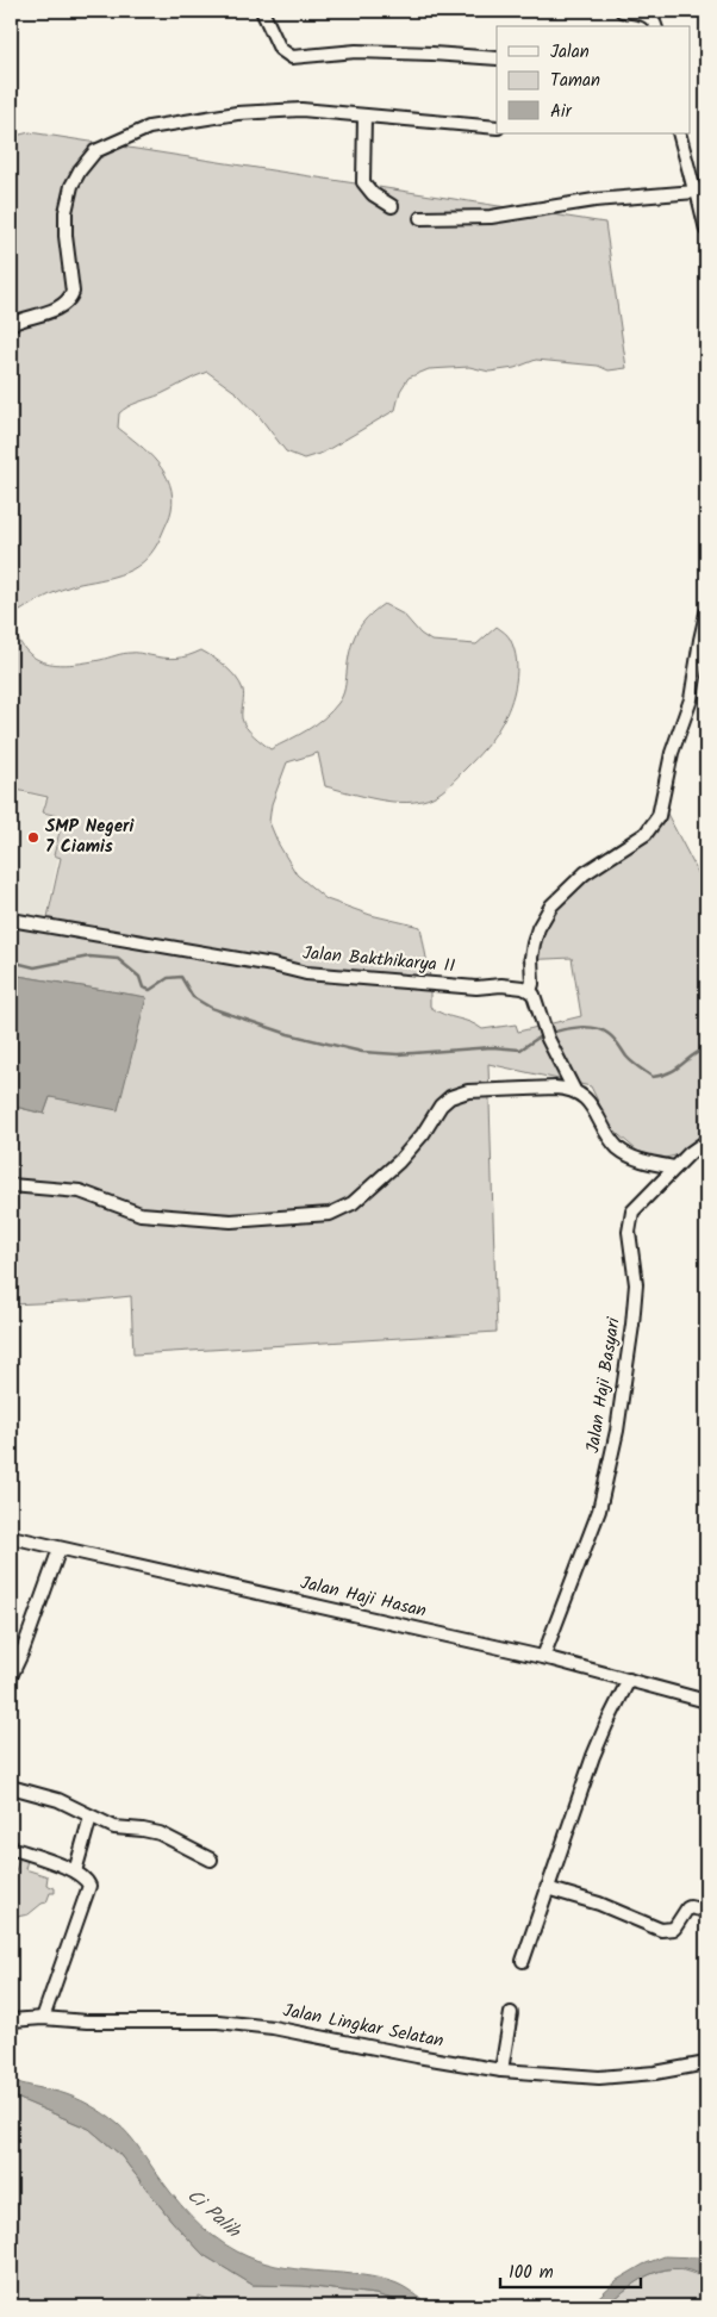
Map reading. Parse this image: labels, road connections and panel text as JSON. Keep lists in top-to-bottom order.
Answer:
{
  "streets": {
    "street": [
      "Jalan Bakthikarya II",
      "Jalan Haji Basyari",
      "Jalan Haji Hasan",
      "Jalan Lingkar Selatan"
    ]
  },
  "crossings": [
    ["Jalan Haji Basyari", "Jalan Haji Hasan"]
  ],
  "water": ["Ci Palih"],
  "places": ["SMP Negeri 7 Ciamis"],
  "legend": ["Jalan", "Taman", "Air"],
  "scale_bar": "100 m"
}
